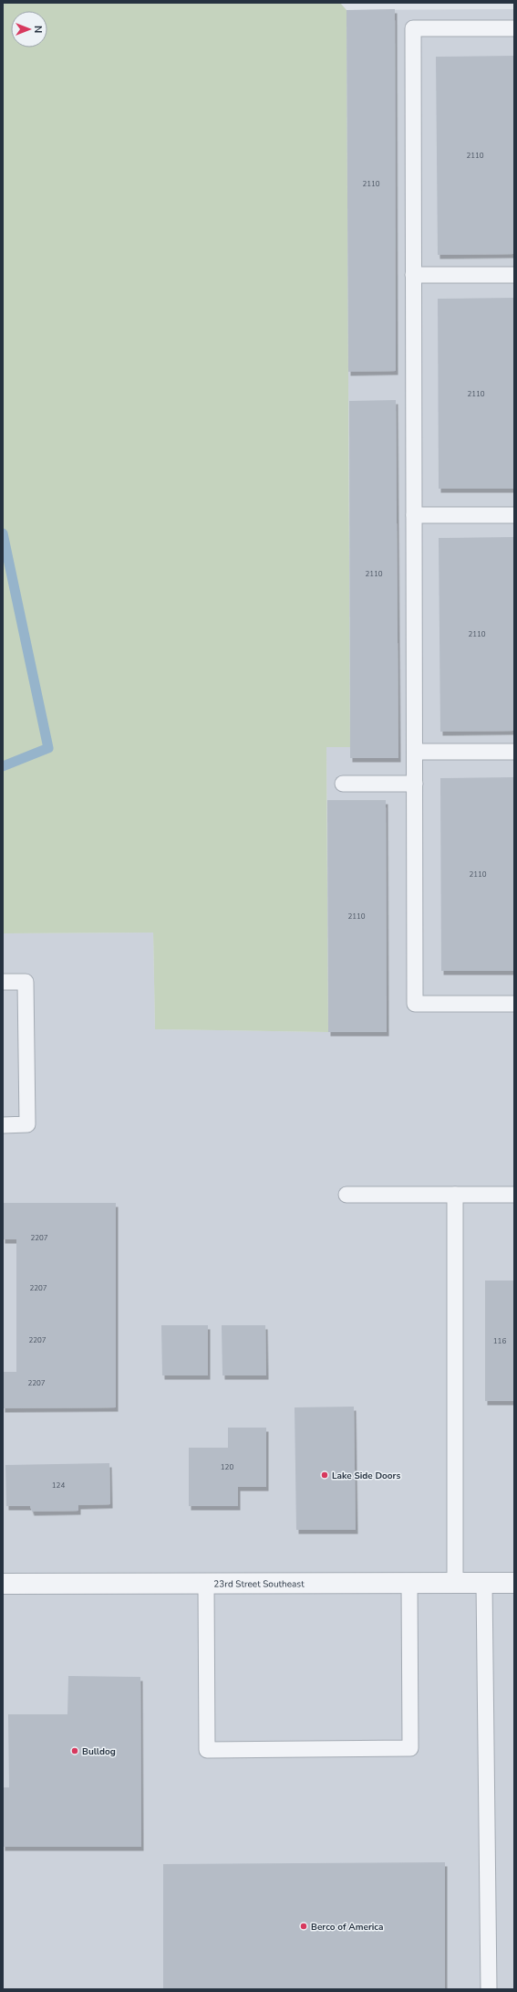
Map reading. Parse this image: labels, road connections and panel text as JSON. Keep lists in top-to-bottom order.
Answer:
{
  "streets": {
    "street": ["23rd Street Southeast"]
  },
  "places": ["Lake Side Doors", "Bulldog", "Berco of America"],
  "house_numbers": [
    "2110",
    "2110",
    "2110",
    "2110",
    "2110",
    "2110",
    "2110",
    "2207",
    "2207",
    "2207",
    "116",
    "2207",
    "120",
    "124"
  ],
  "north": "right"
}
